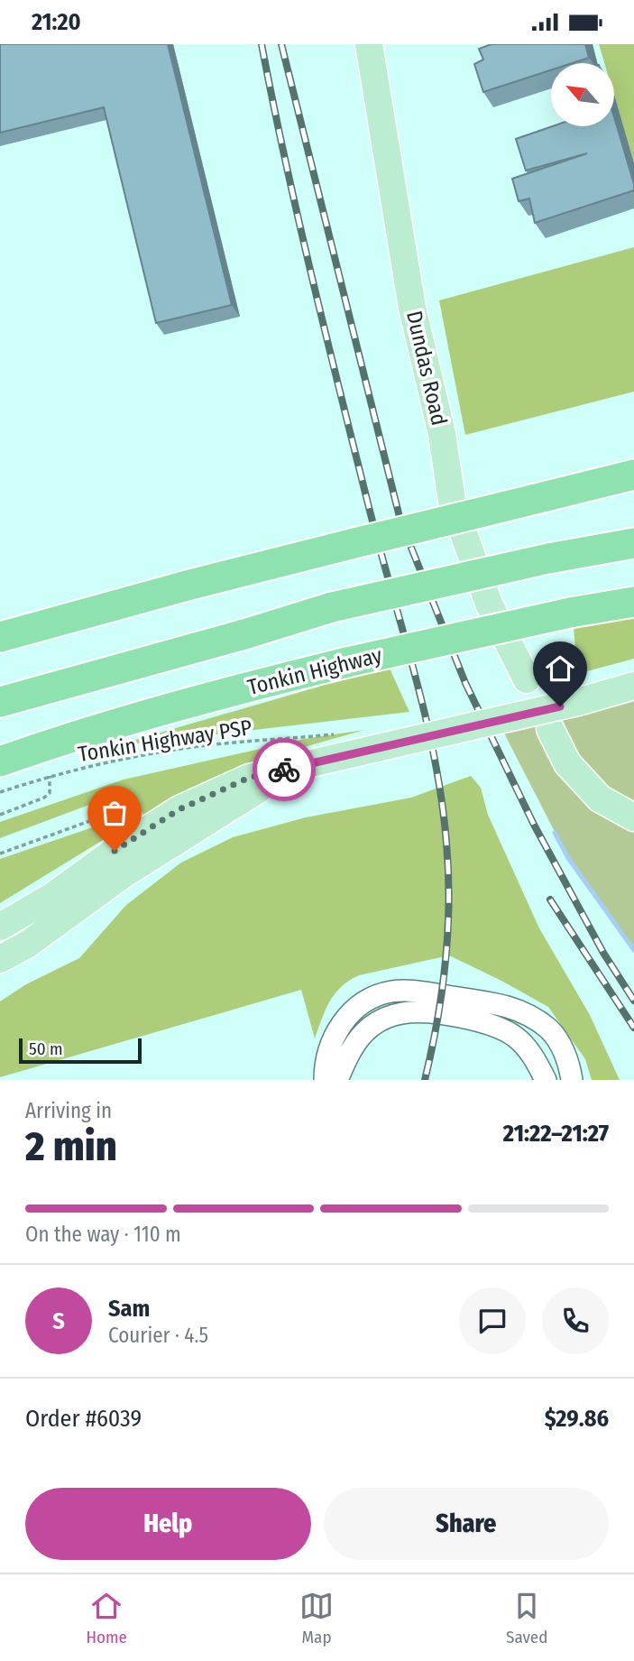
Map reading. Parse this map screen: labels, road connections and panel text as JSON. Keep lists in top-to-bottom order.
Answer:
{
  "streets": {
    "highway": ["Tonkin Highway"],
    "main road": ["Dundas Road"],
    "path": ["Tonkin Highway PSP"]
  },
  "scale_bar": "50 m",
  "north": "top left",
  "page": {
    "status": "21:20",
    "scale": "50 m",
    "heading": ["2 min", "Arriving in", "21:22–21:27"],
    "panel": [
      "Sam",
      "Courier · 4.5",
      "Order #6039",
      "$29.86"
    ],
    "bar": "On the way · 110 m",
    "round": "S",
    "buttons": ["Help", "Share"],
    "tabs": ["Home", "Map", "Saved"]
  }
}
